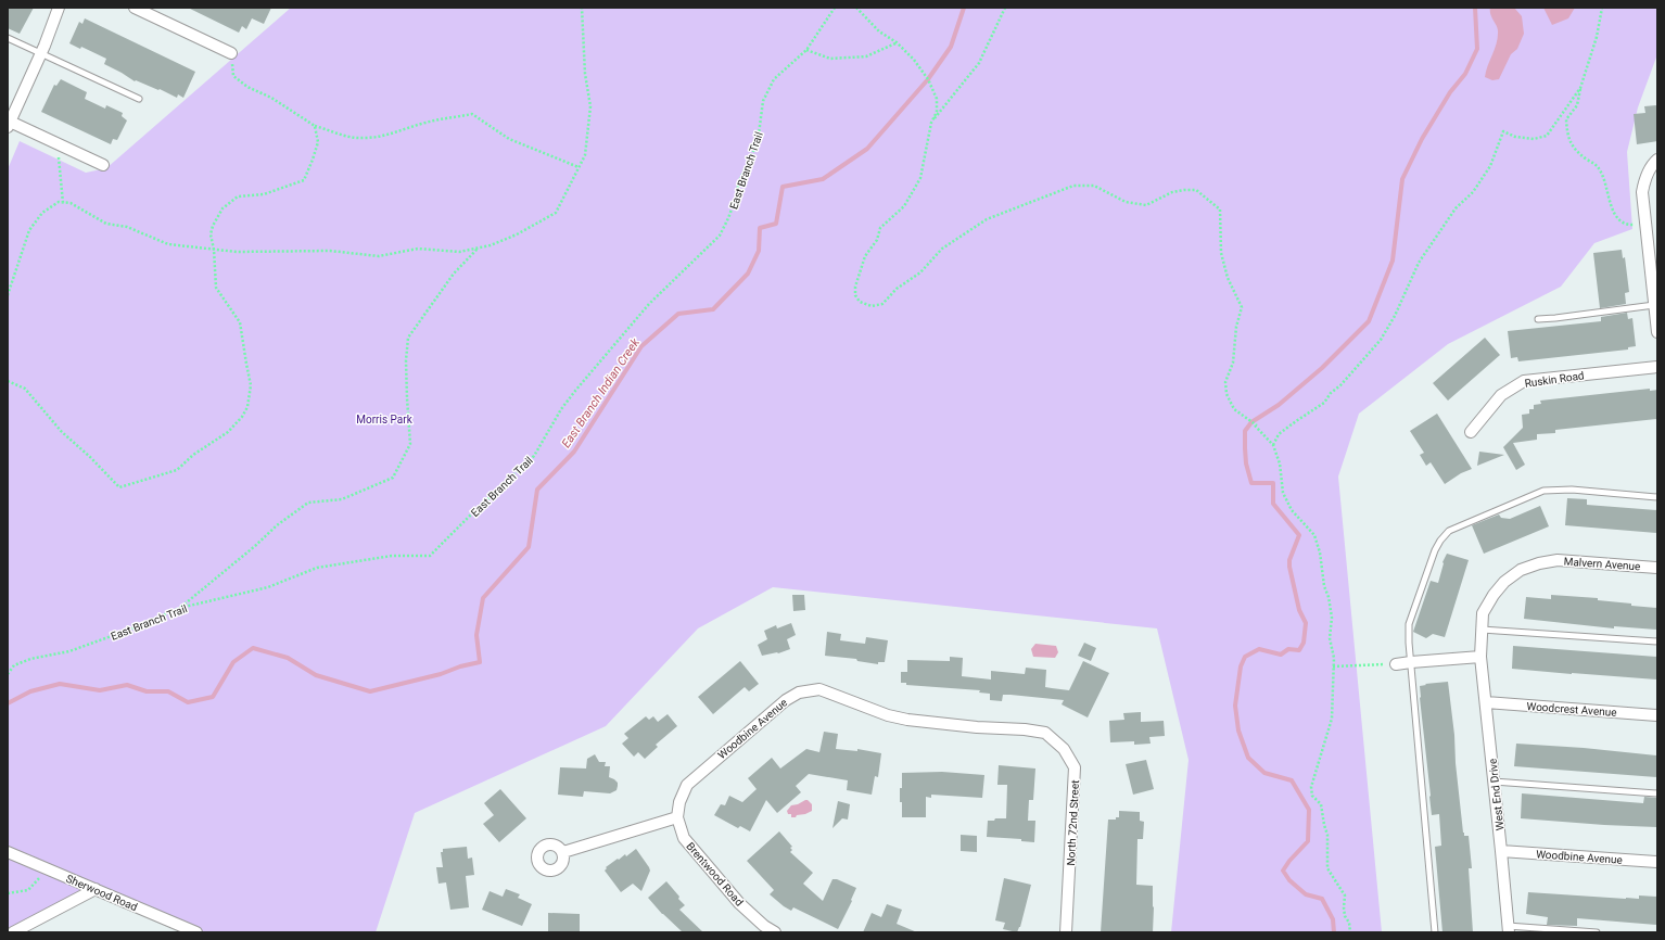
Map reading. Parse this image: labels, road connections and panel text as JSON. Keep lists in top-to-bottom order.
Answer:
{
  "streets": {
    "street": [
      "Ruskin Road",
      "Malvern Avenue",
      "Woodcrest Avenue",
      "Woodbine Avenue",
      "West End Drive",
      "North 72nd Street",
      "Brentwood Road",
      "Sherwood Road"
    ],
    "path": ["East Branch Trail"]
  },
  "crossings": [
    ["Malvern Avenue", "West End Drive"],
    ["Woodcrest Avenue", "West End Drive"],
    ["Woodbine Avenue", "West End Drive"],
    ["Woodbine Avenue", "North 72nd Street"],
    ["Woodbine Avenue", "Brentwood Road"]
  ],
  "water": ["East Branch Indian Creek"],
  "parks": ["Morris Park"]
}
